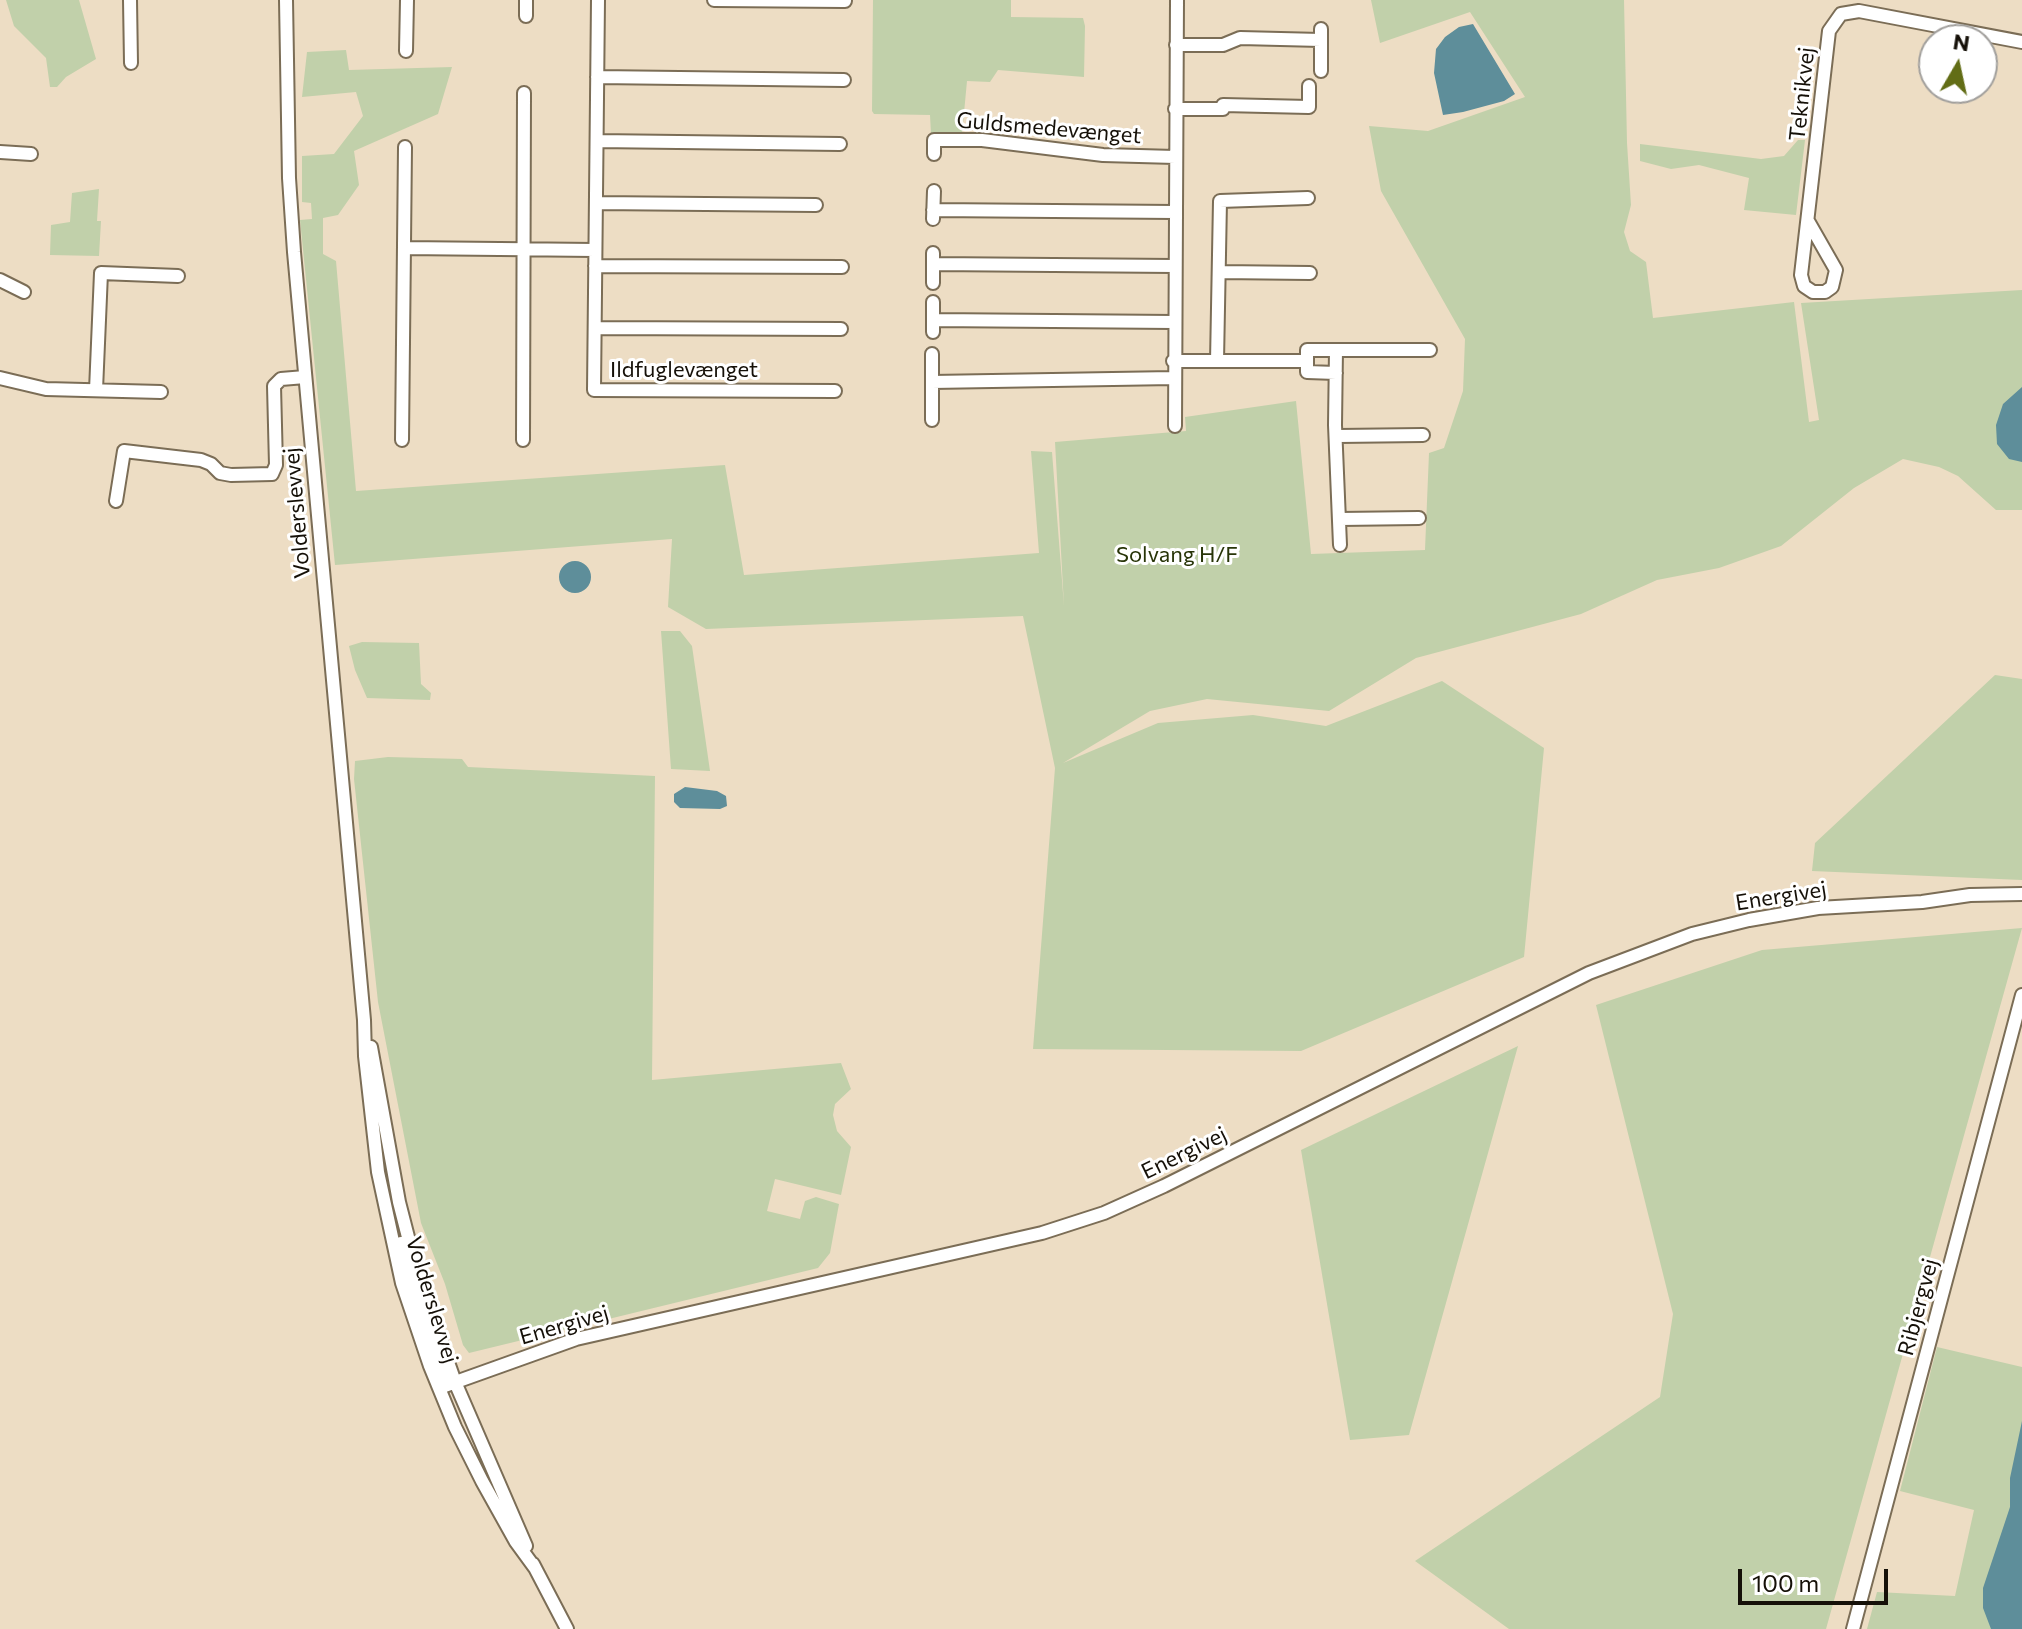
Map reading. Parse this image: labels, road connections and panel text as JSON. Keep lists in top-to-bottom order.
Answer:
{
  "streets": {
    "street": [
      "Teknikvej",
      "Guldsmedevænget",
      "Ildfuglevænget",
      "Volderslevvej",
      "Energivej",
      "Ribjergvej"
    ]
  },
  "crossings": [
    ["Volderslevvej", "Energivej"]
  ],
  "parks": ["Solvang H/F"],
  "scale_bar": "100 m",
  "north": "top"
}
